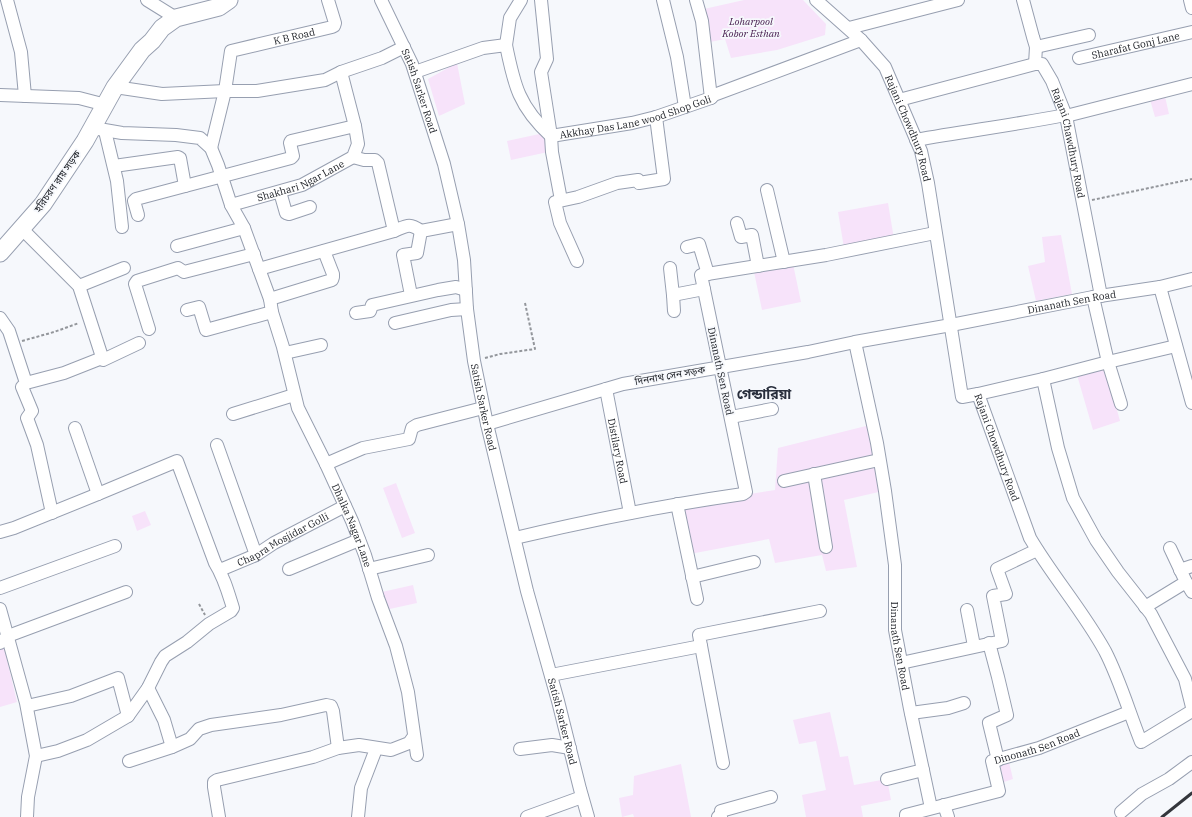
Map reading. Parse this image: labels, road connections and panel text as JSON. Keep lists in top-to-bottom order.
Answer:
{
  "streets": {
    "main road": ["হরিচরণ রায় সড়ক"],
    "street": [
      "K B Road",
      "Sharafat Gonj Lane",
      "Satish Sarker Road",
      "Akkhay Das Lane wood Shop Goli",
      "Rajani Chowdhury Road",
      "Rajani Chawdhury Road",
      "Shakhari Ngar Lane",
      "Dinanath Sen Road",
      "দিননাথ সেন সড়ক",
      "Distilary Road",
      "Dhalka Nagar Lane",
      "Chapra Mosjidar Golli",
      "Dinonath Sen Road"
    ]
  },
  "crossings": [
    ["Satish Sarker Road", "Dinanath Sen Road"],
    ["Satish Sarker Road", "দিননাথ সেন সড়ক"],
    ["Akkhay Das Lane wood Shop Goli", "Rajani Chowdhury Road"],
    ["Rajani Chowdhury Road", "Dinanath Sen Road"],
    ["Rajani Chowdhury Road", "দিননাথ সেন সড়ক"],
    ["Rajani Chowdhury Road", "Dinonath Sen Road"],
    ["Rajani Chawdhury Road", "Dinanath Sen Road"],
    ["Shakhari Ngar Lane", "Dhalka Nagar Lane"],
    ["Dinanath Sen Road", "দিননাথ সেন সড়ক"],
    ["Dinanath Sen Road", "Distilary Road"],
    ["Dinanath Sen Road", "Dinonath Sen Road"],
    ["দিননাথ সেন সড়ক", "Distilary Road"],
    ["Dhalka Nagar Lane", "Chapra Mosjidar Golli"]
  ],
  "districts": ["গেন্ডারিয়া"],
  "parks": ["Loharpool Kobor Esthan"]
}
